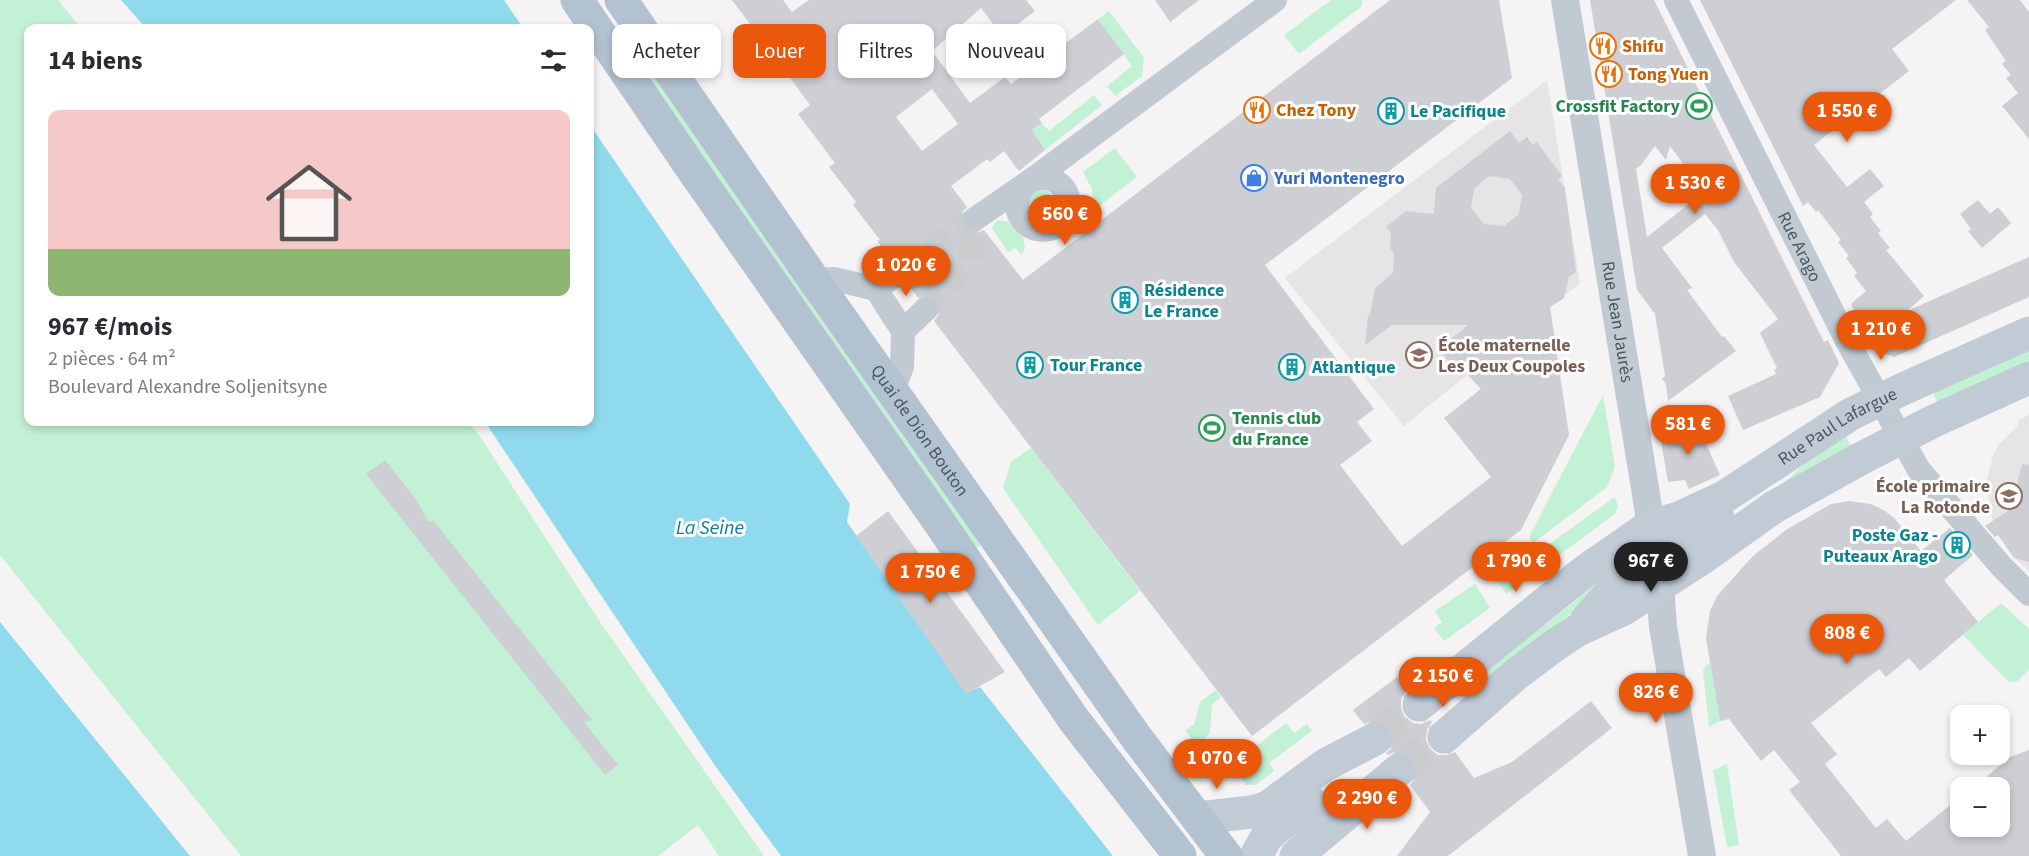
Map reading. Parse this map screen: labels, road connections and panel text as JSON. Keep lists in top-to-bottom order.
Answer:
{
  "streets": {
    "main road": ["Rue Paul Lafargue", "Quai de Dion Bouton"],
    "street": ["Rue Arago", "Rue Jean Jaurès"]
  },
  "crossings": [
    ["Rue Arago", "Rue Paul Lafargue"],
    ["Rue Jean Jaurès", "Rue Paul Lafargue"]
  ],
  "water": ["La Seine"],
  "places": {
    "restaurant": ["Shifu", "Tong Yuen", "Chez Tony"],
    "sports": ["Crossfit Factory", "Tennis club du France"],
    "building": [
      "Le Pacifique",
      "Résidence Le France",
      "Tour France",
      "Atlantique",
      "Poste Gaz - Puteaux Arago"
    ],
    "shop": ["Yuri Montenegro"],
    "school or university": ["École maternelle Les Deux Coupoles", "École primaire La Rotonde"]
  },
  "page": {
    "chip": [
      "Acheter",
      "Louer",
      "Filtres",
      "Nouveau"
    ],
    "heading": "14 biens",
    "price": [
      "1 550 €",
      "1 530 €",
      "560 €",
      "1 020 €",
      "1 210 €",
      "581 €",
      "1 790 €",
      "967 €",
      "1 750 €",
      "808 €",
      "2 150 €",
      "826 €",
      "1 070 €",
      "2 290 €"
    ],
    "list": [
      {
        "name": "967 €/mois",
        "note": "2 pièces · 64 m² · Boulevard Alexandre Soljenitsyne"
      }
    ],
    "map_buttons": ["+", "−"]
  }
}
